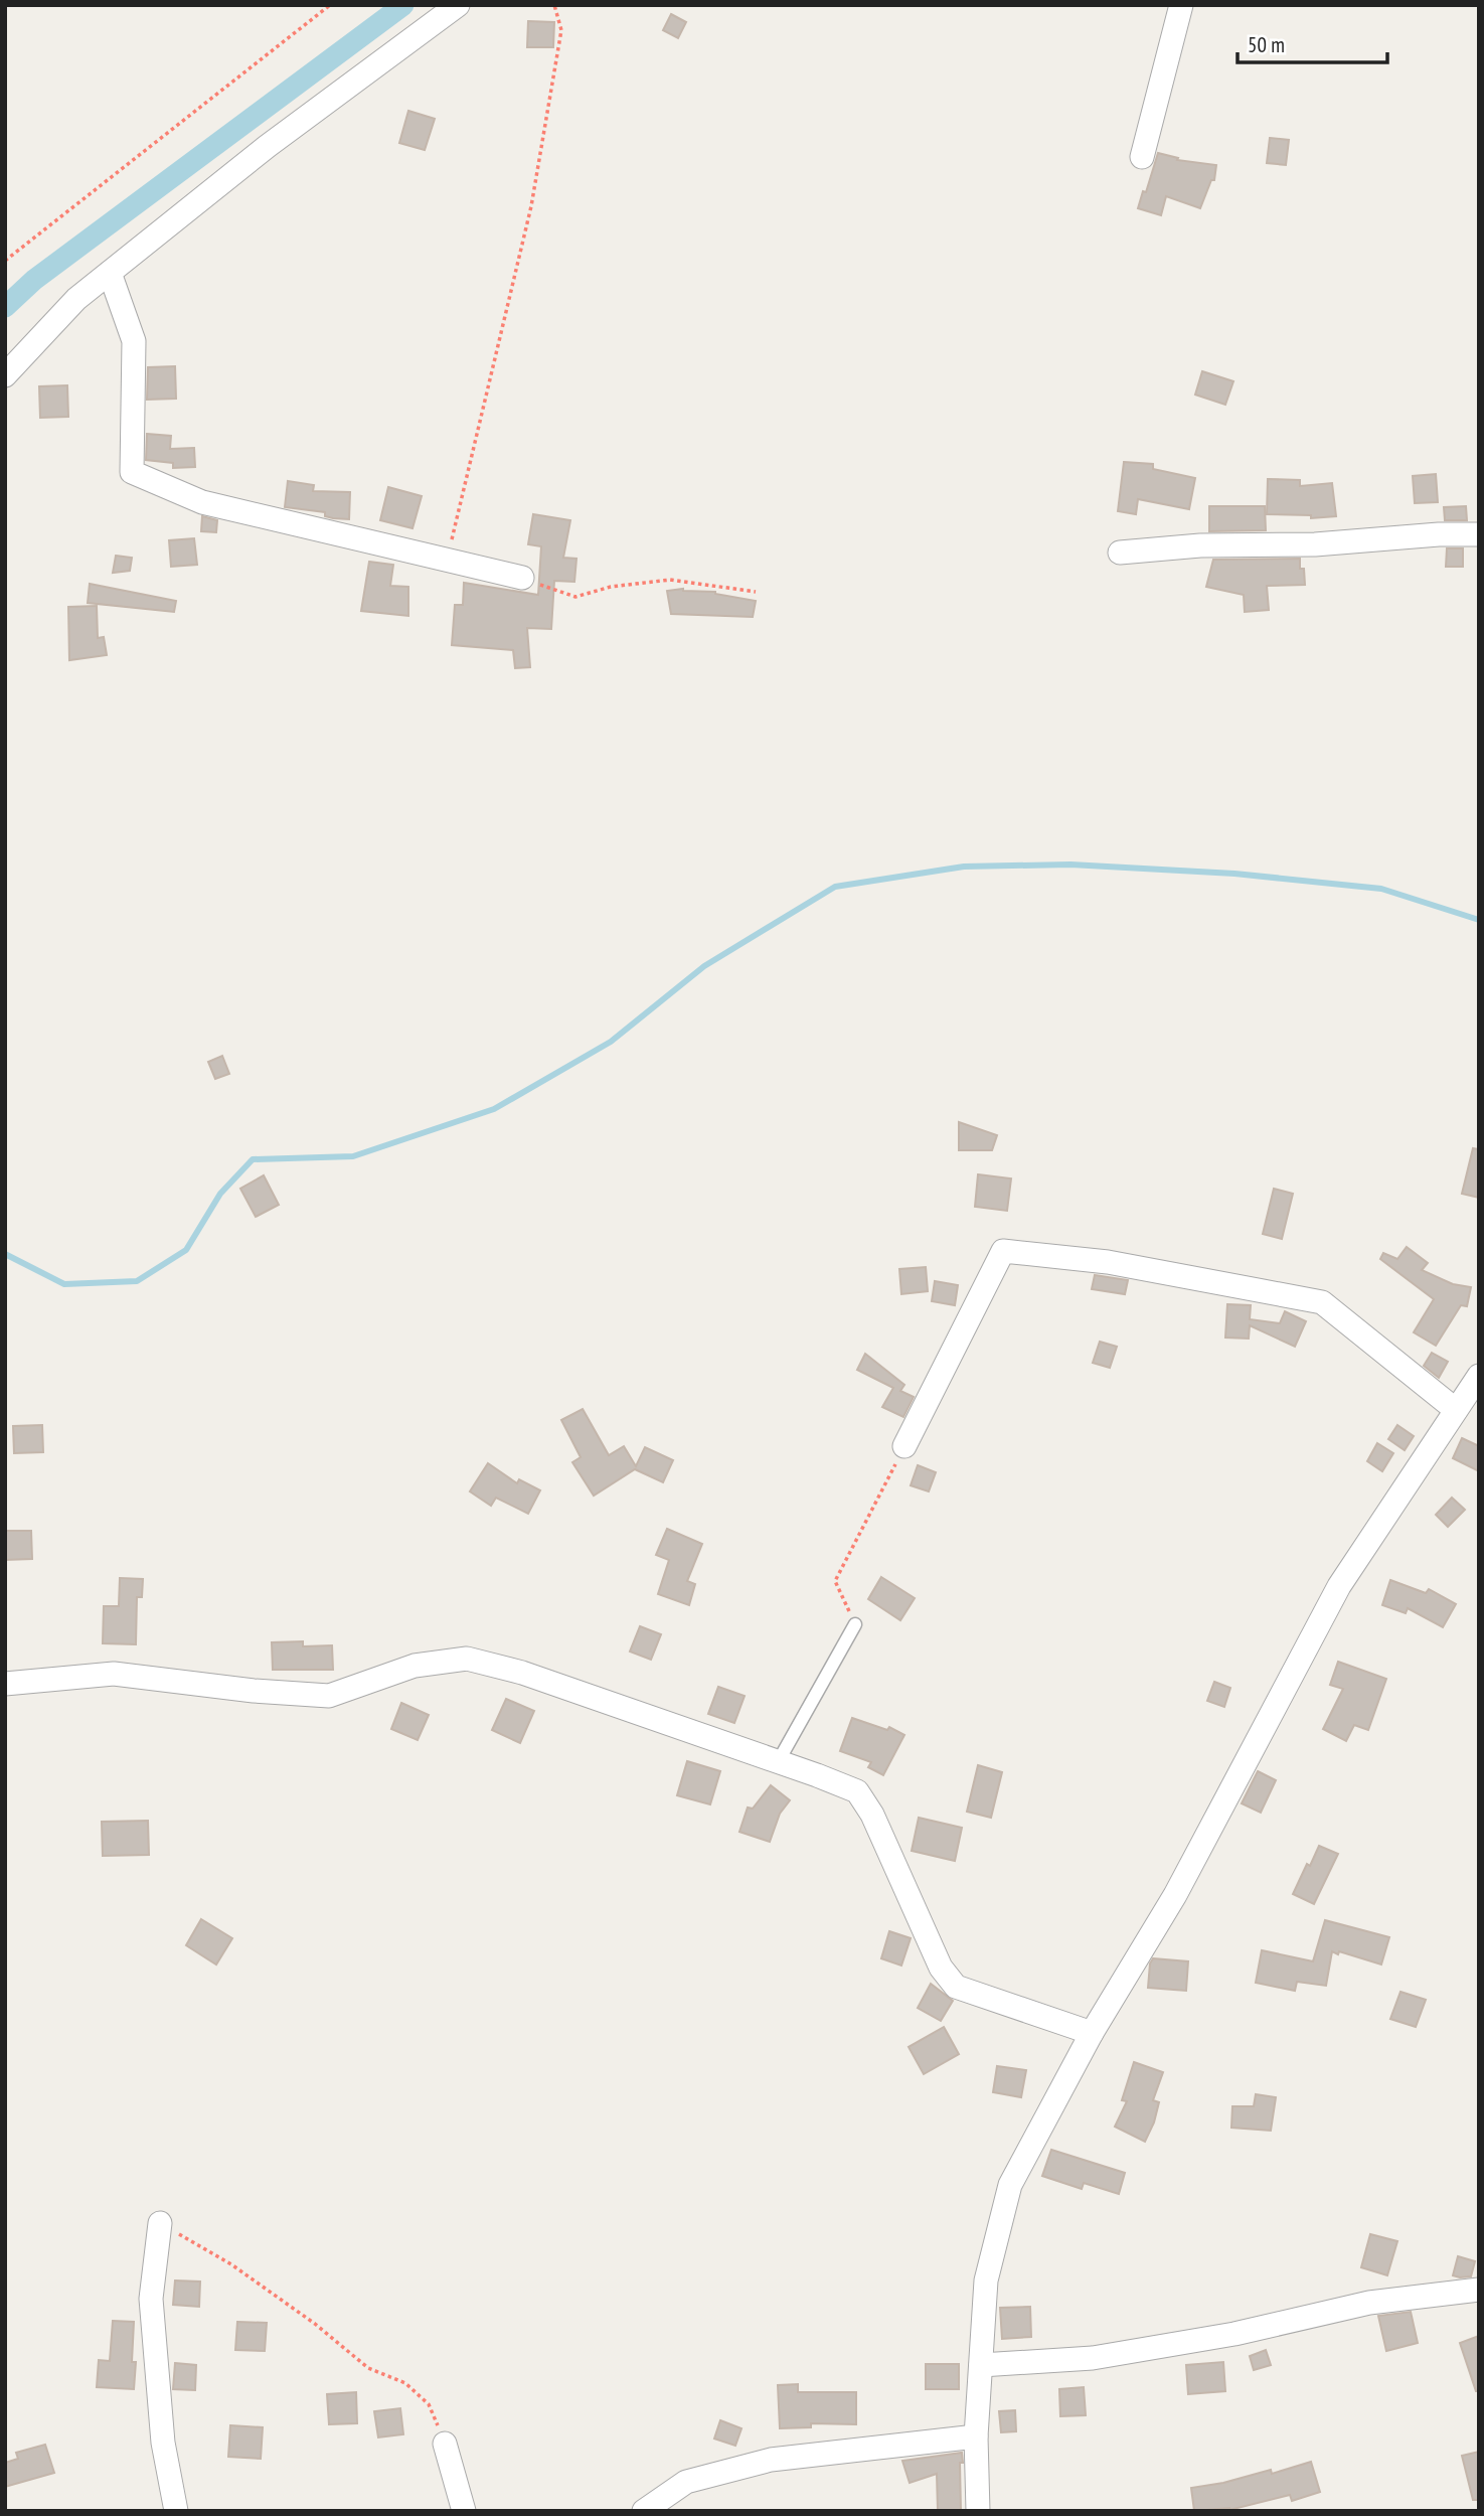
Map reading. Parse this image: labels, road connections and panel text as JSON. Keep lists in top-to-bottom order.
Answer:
{
  "scale_bar": "50 m"
}
